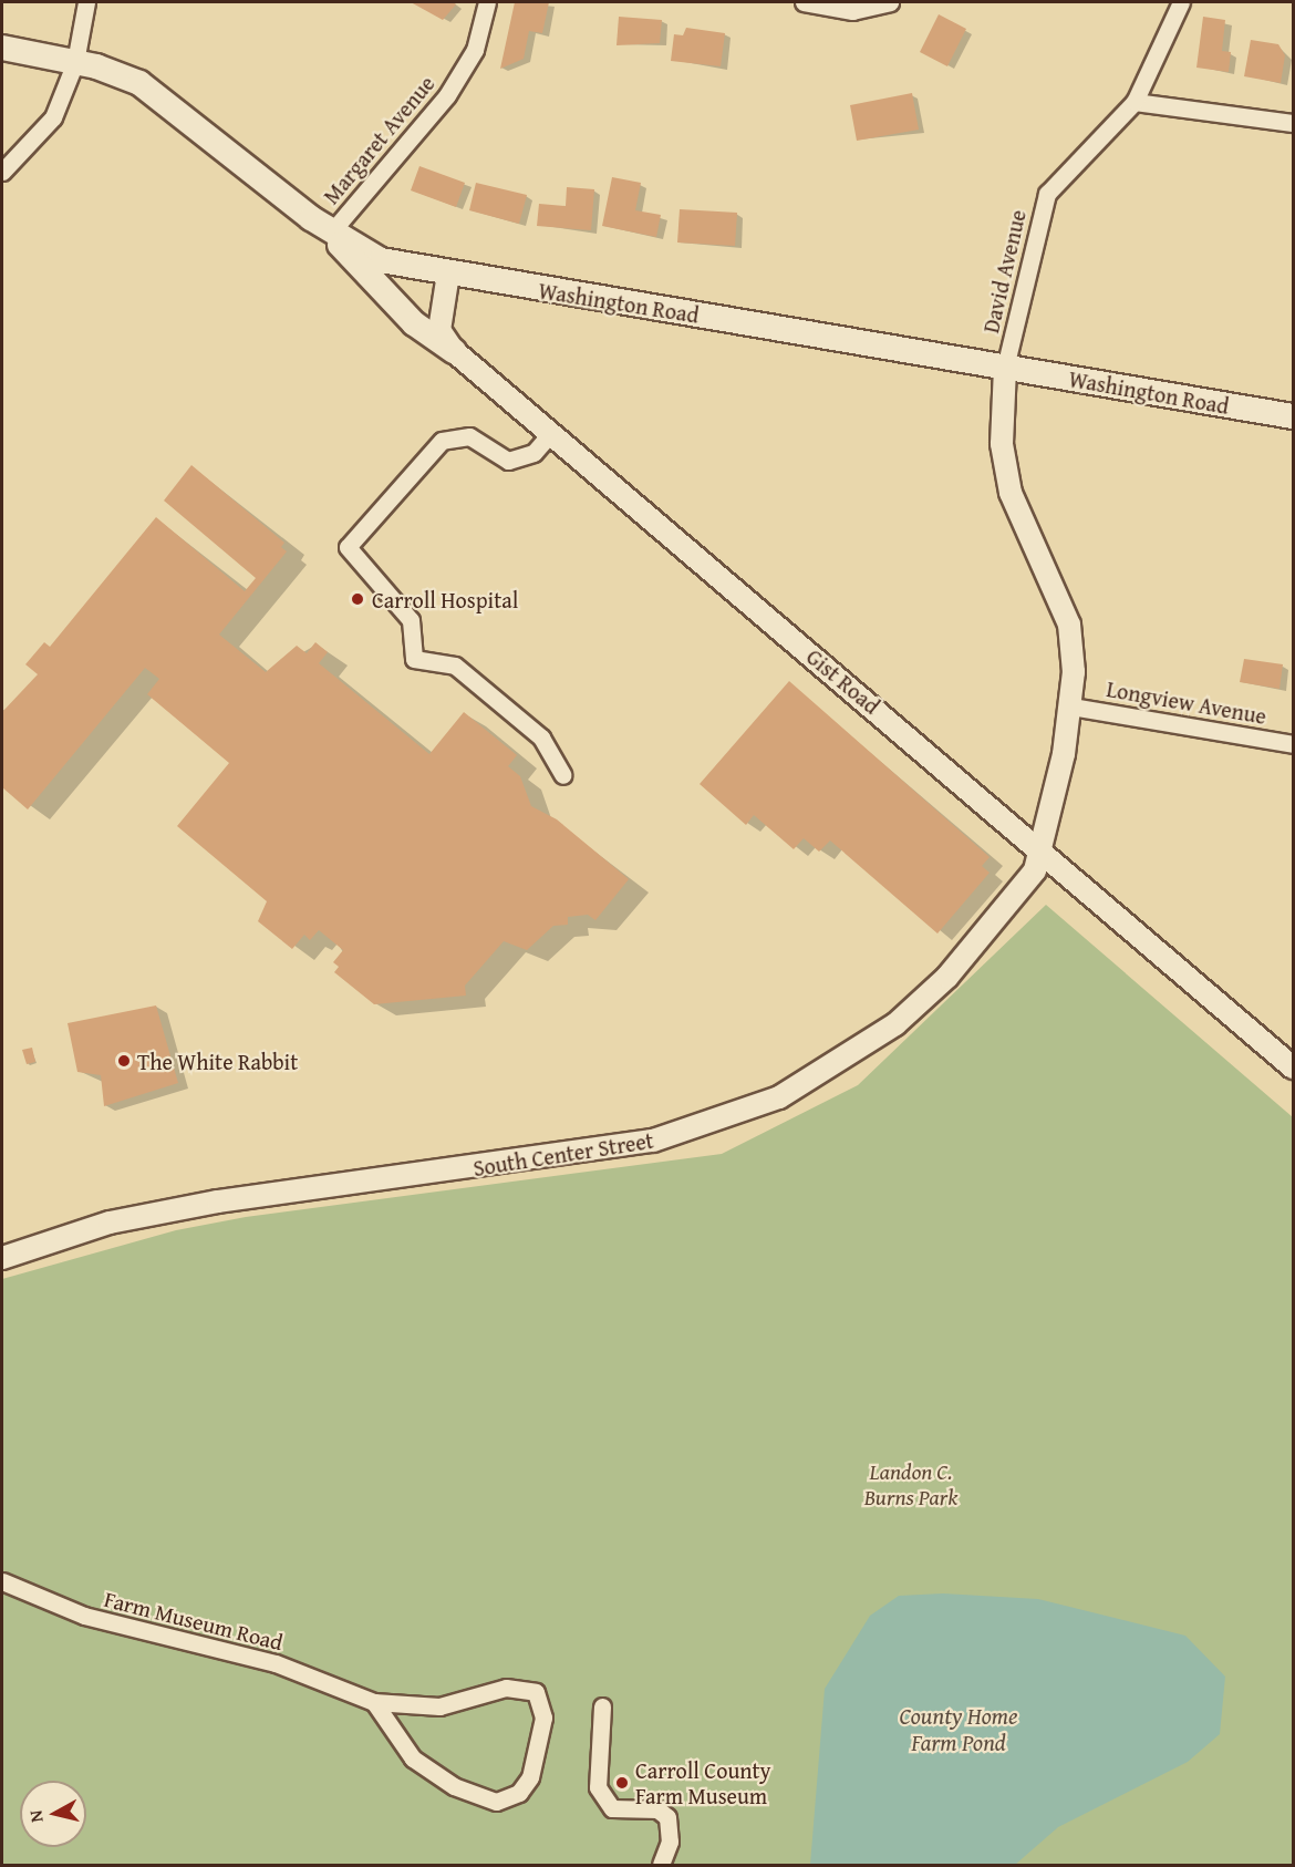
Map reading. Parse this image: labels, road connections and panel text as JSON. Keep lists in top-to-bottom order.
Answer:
{
  "streets": {
    "main road": ["Washington Road"],
    "street": [
      "Margaret Avenue",
      "David Avenue",
      "Gist Road",
      "Longview Avenue",
      "South Center Street",
      "Farm Museum Road"
    ]
  },
  "crossings": [
    ["Margaret Avenue", "Washington Road"],
    ["David Avenue", "Washington Road"],
    ["David Avenue", "South Center Street"],
    ["Washington Road", "Gist Road"],
    ["Washington Road", "South Center Street"],
    ["Gist Road", "South Center Street"],
    ["Longview Avenue", "South Center Street"]
  ],
  "water": ["County Home Farm Pond"],
  "parks": ["Landon C. Burns Park"],
  "places": ["Carroll Hospital", "The White Rabbit", "Carroll County Farm Museum"],
  "north": "left"
}
